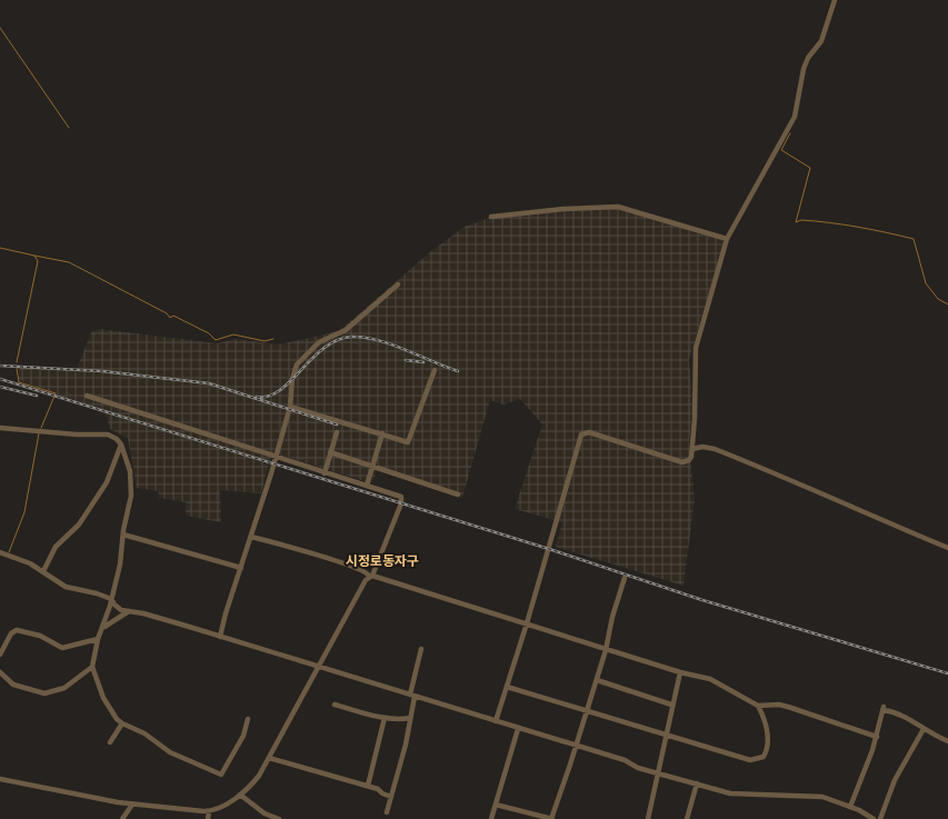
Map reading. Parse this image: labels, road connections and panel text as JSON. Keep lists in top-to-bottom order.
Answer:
{
  "districts": ["시정로동자구"]
}
